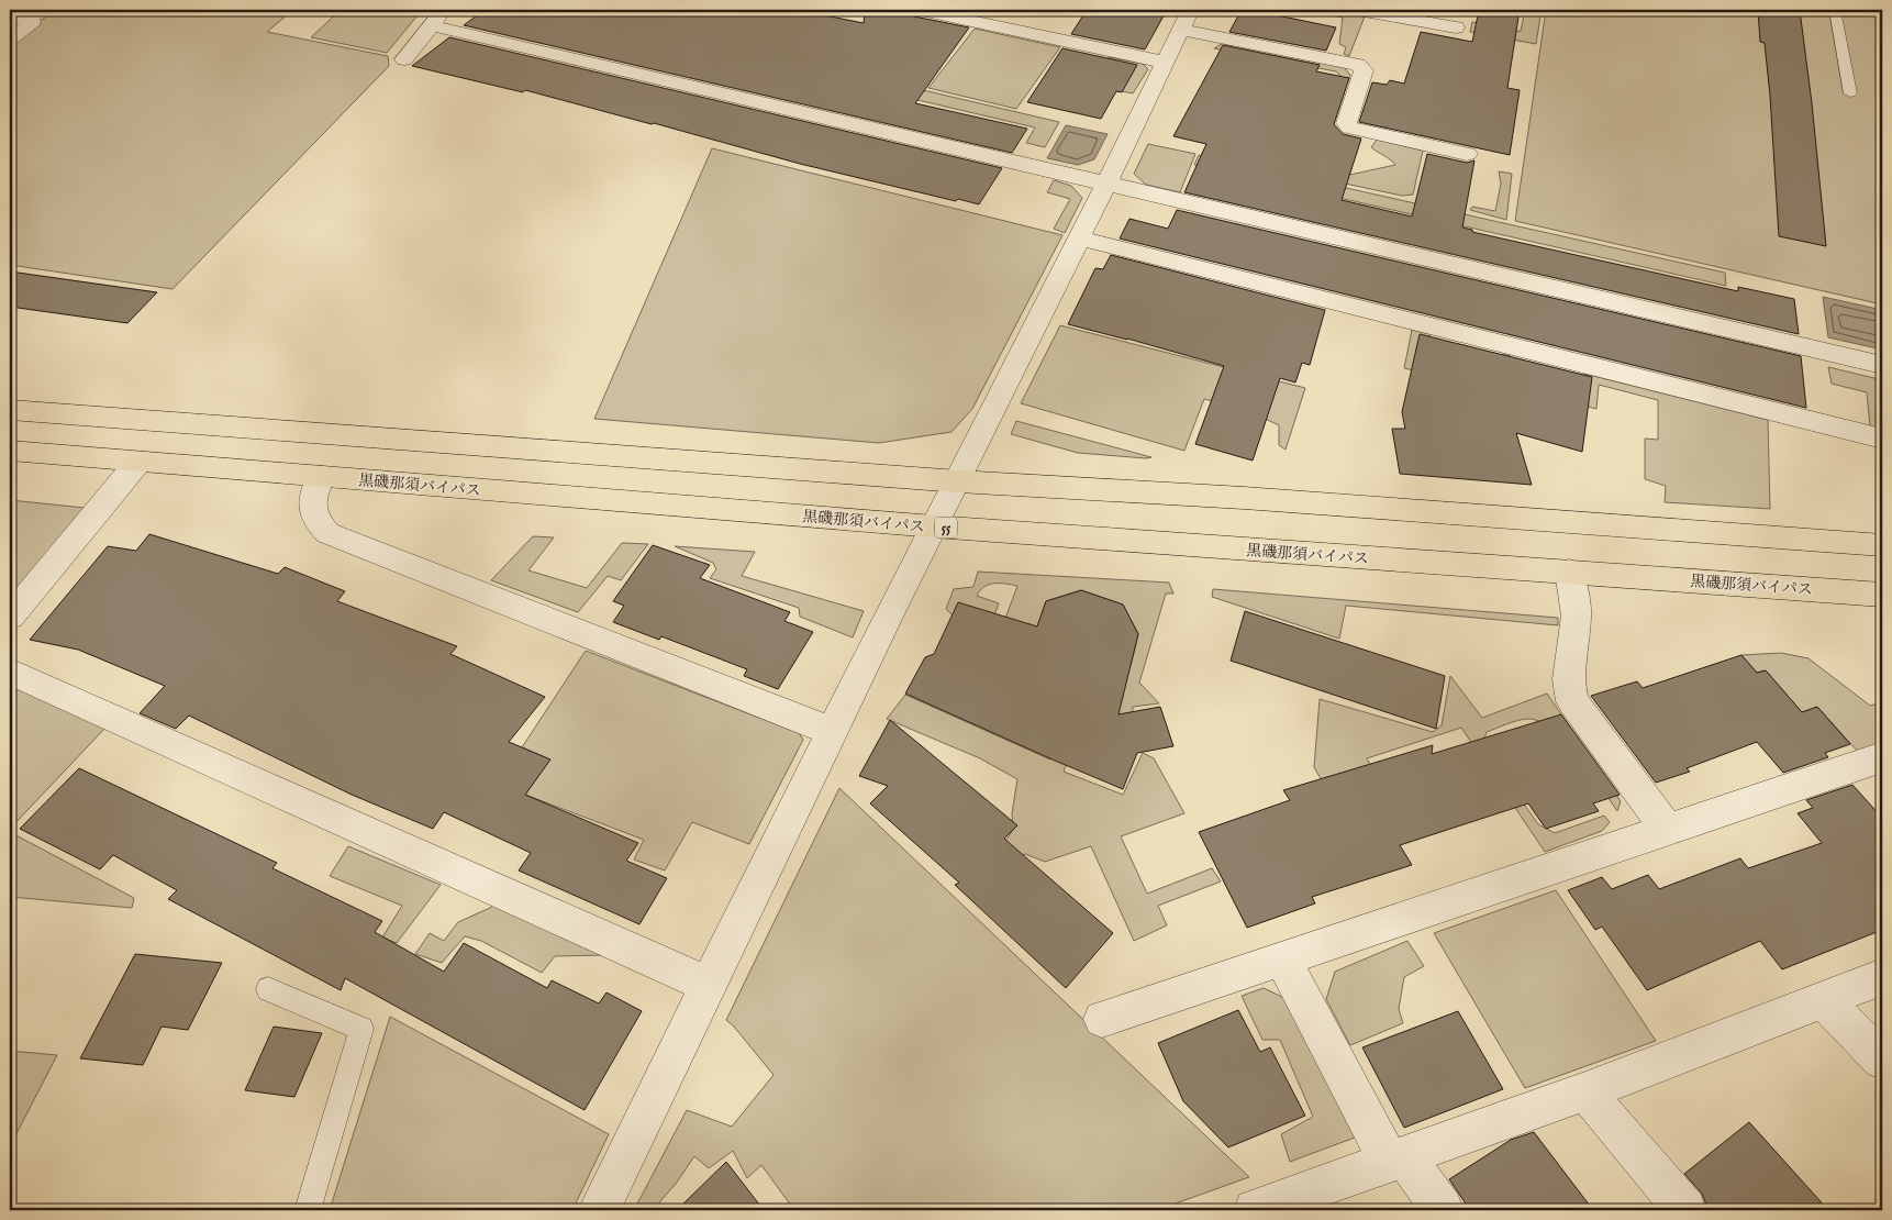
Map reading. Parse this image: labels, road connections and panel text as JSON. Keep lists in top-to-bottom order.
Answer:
{
  "streets": {
    "main road": ["黒磯那須バイパス", "55"]
  }
}
